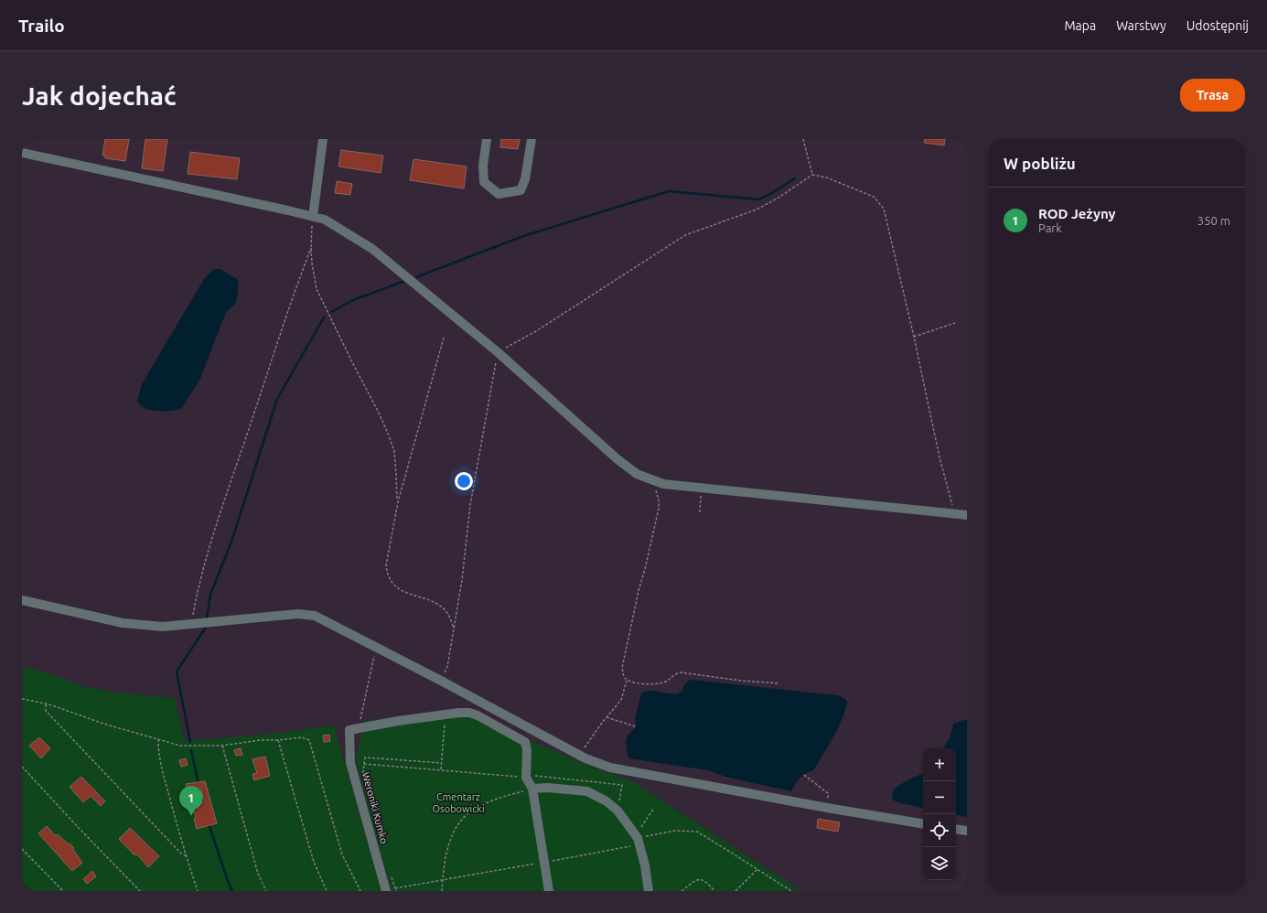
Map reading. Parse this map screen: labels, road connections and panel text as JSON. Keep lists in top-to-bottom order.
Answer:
{
  "streets": {
    "lane": ["Weroniki Kumko"]
  },
  "parks": ["Cmentarz Osobowicki"],
  "page": {
    "header": "Trailo",
    "nav": ["Mapa", "Warstwy", "Udostępnij"],
    "buttons": "Trasa",
    "title": "Jak dojechać",
    "heading": "W pobliżu",
    "list": [
      {
        "mark": "1",
        "name": "ROD Jeżyny",
        "note": "Park",
        "value": "350 m"
      }
    ],
    "map_buttons": ["+", "−"],
    "pins": "1"
  }
}
